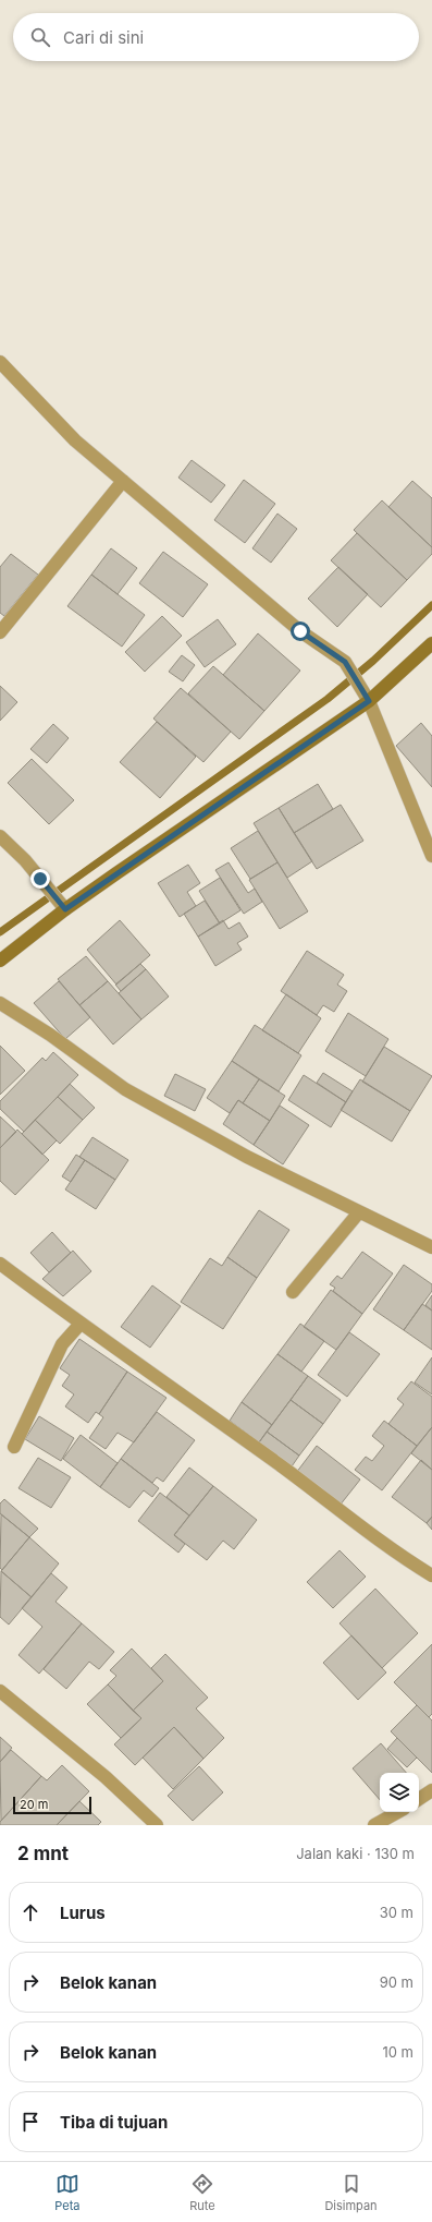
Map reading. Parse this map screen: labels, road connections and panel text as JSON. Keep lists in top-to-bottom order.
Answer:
{
  "scale_bar": "20 m",
  "page": {
    "search": "Cari di sini",
    "scale": "20 m",
    "heading": ["2 mnt", "Jalan kaki · 130 m"],
    "list": [
      ["Lurus", "30 m"],
      ["Belok kanan", "90 m"],
      ["Belok kanan", "10 m"],
      "Tiba di tujuan"
    ],
    "nav": ["Peta", "Rute", "Disimpan"]
  }
}
